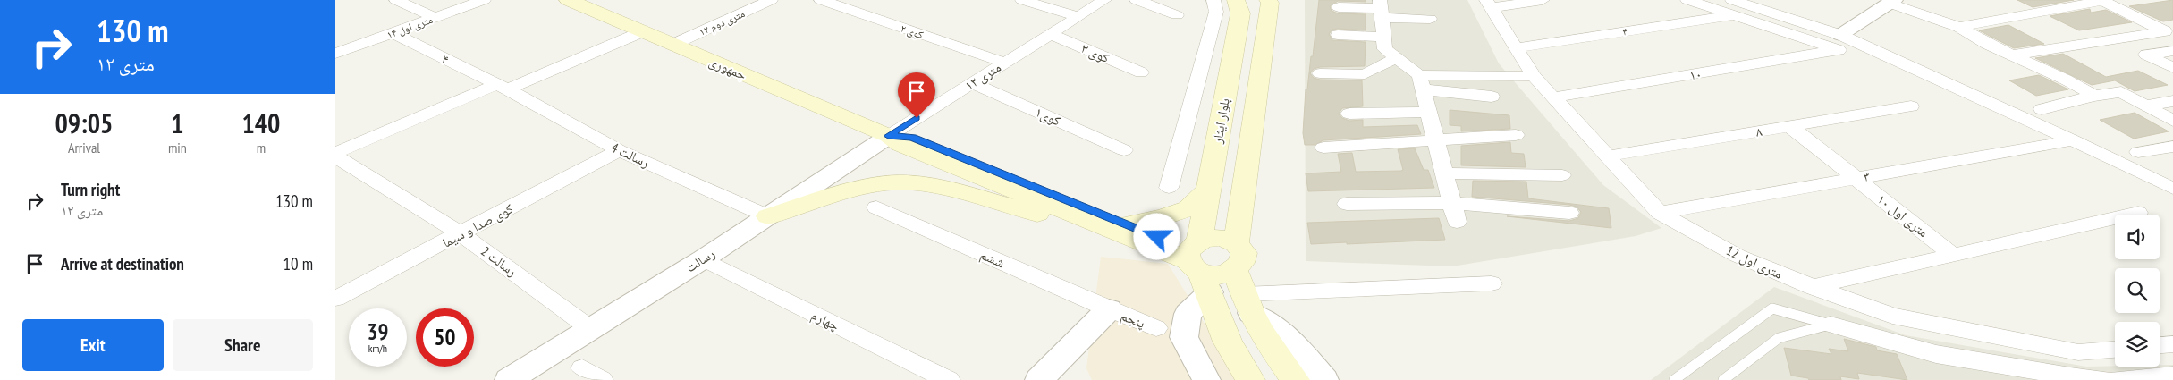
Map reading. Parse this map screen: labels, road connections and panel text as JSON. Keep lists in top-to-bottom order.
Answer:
{
  "streets": {
    "main road": ["جمهوری", "بلوار ایثار"],
    "street": [
      "۱۲ متری دوم",
      "۱۴ متری اول",
      "کوی ۲",
      "۴",
      "کوی ۳",
      "۱۰",
      "۱۲ متری",
      "کوی۱",
      "۸",
      "رسالت 4",
      "۳",
      "۱۰ متری اول",
      "کوی صدا و سیما",
      "ششم",
      "رسالت",
      "رسالت 2",
      "12 متری اول",
      "پنجم",
      "چهارم"
    ]
  },
  "crossings": [
    ["۱۲ متری دوم", "جمهوری"],
    ["۱۴ متری اول", "۴"],
    ["کوی ۲", "۱۲ متری"],
    ["۴", "رسالت 4"],
    ["۴", "12 متری اول"],
    ["کوی ۳", "۱۲ متری"],
    ["جمهوری", "۱۲ متری"],
    ["جمهوری", "بلوار ایثار"],
    ["جمهوری", "رسالت"],
    ["۱۰", "12 متری اول"],
    ["۱۲ متری", "کوی۱"],
    ["۱۲ متری", "رسالت"],
    ["۸", "۱۰ متری اول"],
    ["۸", "12 متری اول"],
    ["رسالت 4", "کوی صدا و سیما"],
    ["رسالت 4", "رسالت"],
    ["۳", "۱۰ متری اول"],
    ["۳", "12 متری اول"],
    ["کوی صدا و سیما", "رسالت 2"],
    ["ششم", "پنجم"],
    ["رسالت", "رسالت 2"],
    ["رسالت", "چهارم"]
  ],
  "page": {
    "turn": ["130 m", "۱۲ متری"],
    "eta": [
      "09:05",
      "Arrival",
      "1",
      "min",
      "140",
      "m"
    ],
    "list": [
      {
        "name": "Turn right",
        "note": "۱۲ متری",
        "value": "130 m"
      },
      {
        "name": "Arrive at destination",
        "value": "10 m"
      }
    ],
    "speed": "39 km/h",
    "limit": "50",
    "buttons": ["Exit", "Share"]
  }
}
